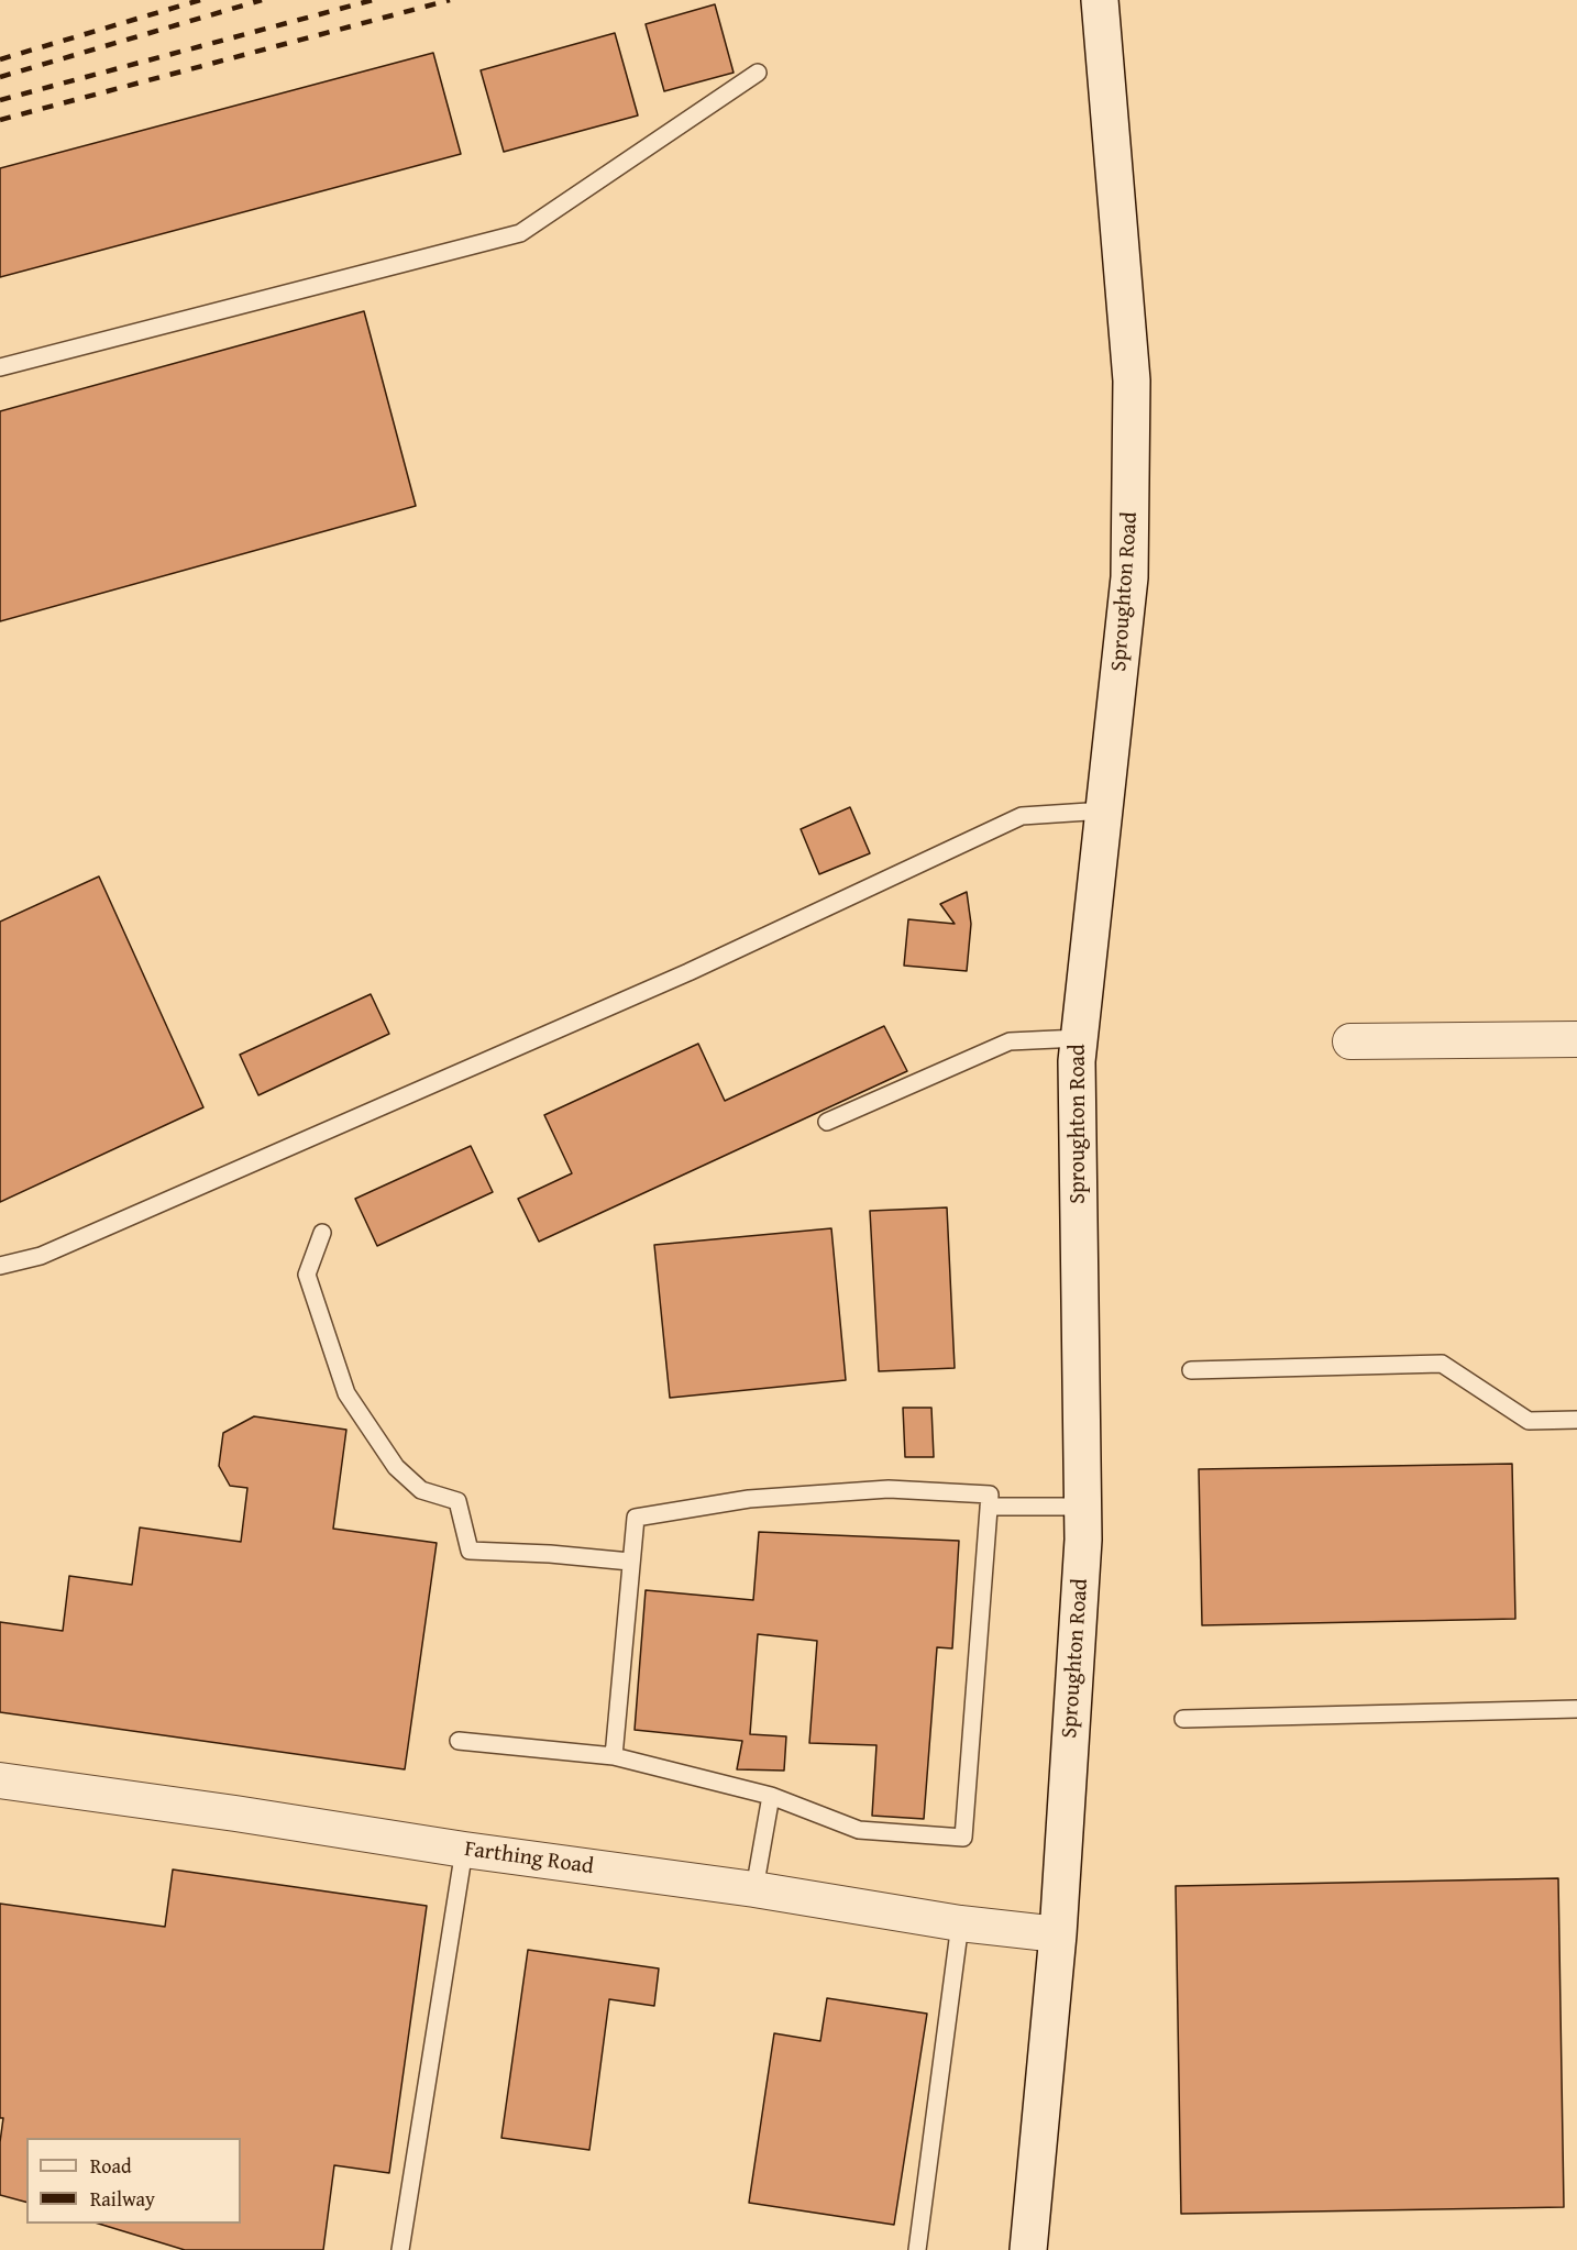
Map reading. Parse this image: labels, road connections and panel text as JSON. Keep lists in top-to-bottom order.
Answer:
{
  "streets": {
    "street": ["Sproughton Road", "Farthing Road"]
  },
  "crossings": [
    ["Sproughton Road", "Farthing Road"]
  ],
  "legend": ["Road", "Railway"]
}
